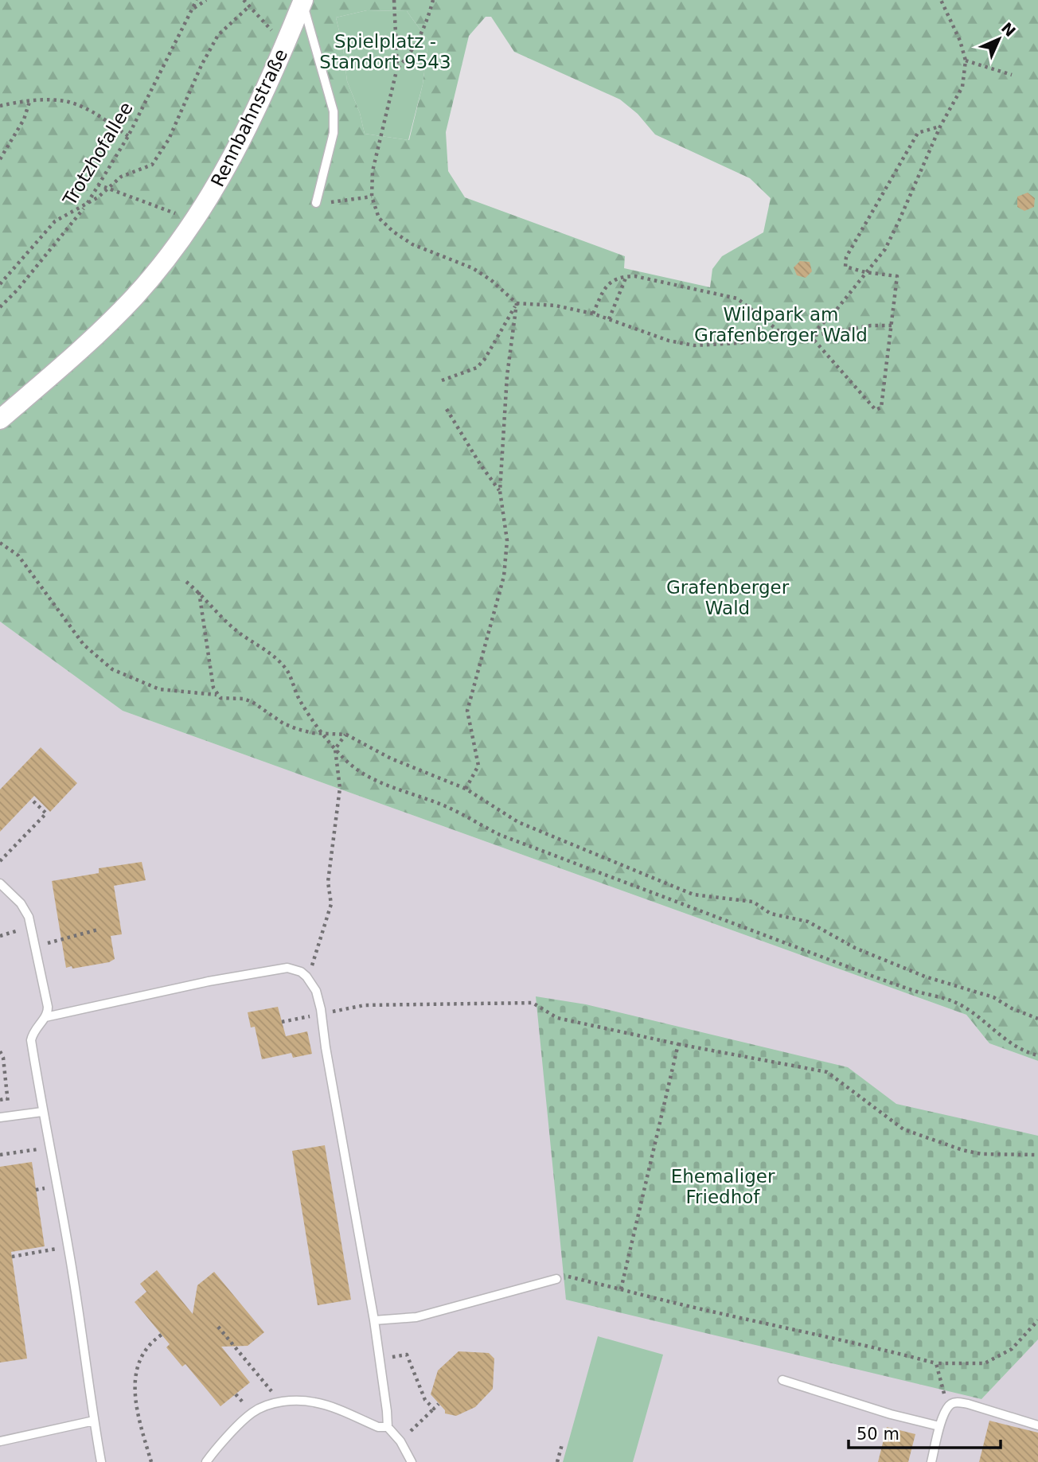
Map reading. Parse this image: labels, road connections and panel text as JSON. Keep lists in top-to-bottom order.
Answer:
{
  "streets": {
    "street": ["Rennbahnstraße"],
    "path": ["Trotzhofallee"]
  },
  "parks": [
    "Spielplatz - Standort 9543",
    "Wildpark am Grafenberger Wald",
    "Grafenberger Wald",
    "Ehemaliger Friedhof"
  ],
  "scale_bar": "50 m",
  "north": "top right"
}
